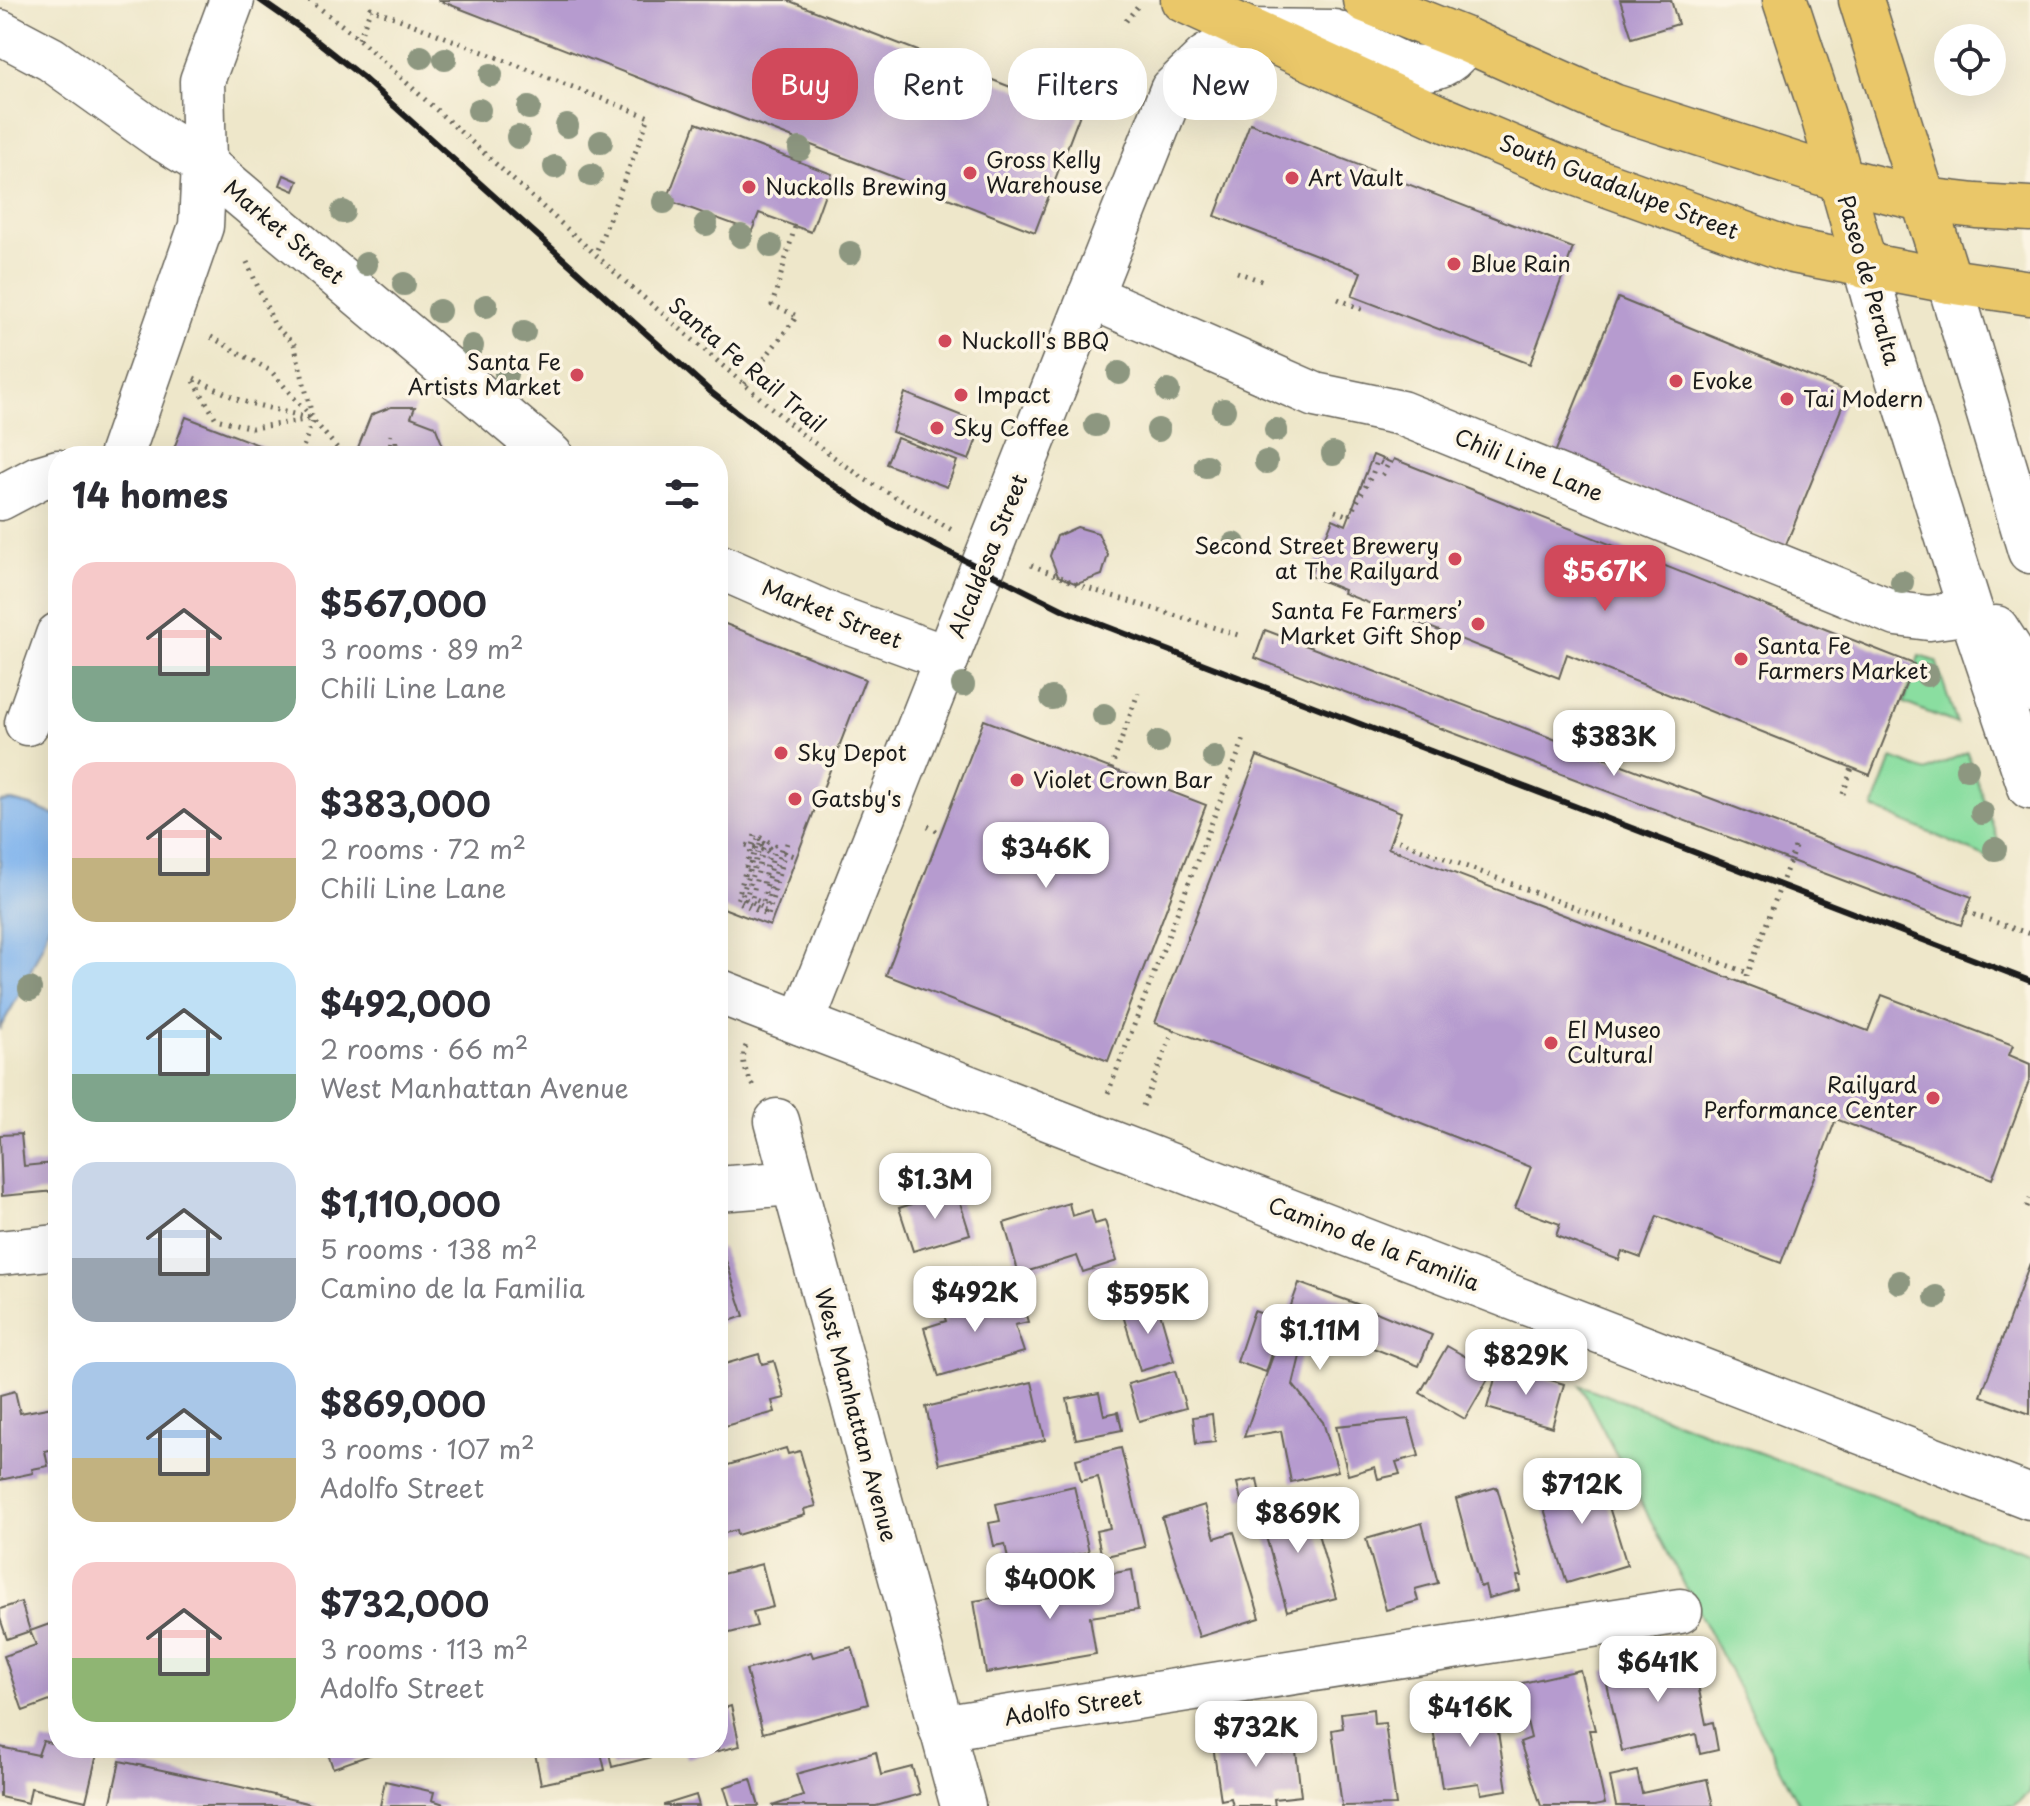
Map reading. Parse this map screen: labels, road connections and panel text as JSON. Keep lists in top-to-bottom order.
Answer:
{
  "streets": {
    "main road": ["South Guadalupe Street", "Paseo de Peralta"],
    "street": [
      "Market Street",
      "Chili Line Lane",
      "Alcaldesa Street",
      "Camino de la Familia",
      "West Manhattan Avenue",
      "Adolfo Street"
    ],
    "path": ["Santa Fe Rail Trail"]
  },
  "crossings": [
    ["South Guadalupe Street", "Paseo de Peralta"],
    ["South Guadalupe Street", "Alcaldesa Street"],
    ["Market Street", "Alcaldesa Street"],
    ["Paseo de Peralta", "Chili Line Lane"],
    ["Santa Fe Rail Trail", "Alcaldesa Street"],
    ["Chili Line Lane", "Alcaldesa Street"],
    ["Alcaldesa Street", "Camino de la Familia"],
    ["West Manhattan Avenue", "Adolfo Street"]
  ],
  "places": [
    "Gross Kelly Warehouse",
    "Art Vault",
    "Nuckolls Brewing",
    "Blue Rain",
    "Nuckoll's BBQ",
    "Santa Fe Artists Market",
    "Evoke",
    "Impact",
    "Tai Modern",
    "Sky Coffee",
    "Second Street Brewery at The Railyard",
    "Santa Fe Farmers’ Market Gift Shop",
    "Santa Fe Farmers Market",
    "Sky Depot",
    "Violet Crown Bar",
    "Gatsby's",
    "El Museo Cultural",
    "Railyard Performance Center"
  ],
  "page": {
    "chip": [
      "Buy",
      "Rent",
      "Filters",
      "New"
    ],
    "heading": "14 homes",
    "list": [
      {
        "name": "$567,000",
        "note": "3 rooms · 89 m² · Chili Line Lane"
      },
      {
        "name": "$383,000",
        "note": "2 rooms · 72 m² · Chili Line Lane"
      },
      {
        "name": "$492,000",
        "note": "2 rooms · 66 m² · West Manhattan Avenue"
      },
      {
        "name": "$1,110,000",
        "note": "5 rooms · 138 m² · Camino de la Familia"
      },
      {
        "name": "$869,000",
        "note": "3 rooms · 107 m² · Adolfo Street"
      },
      {
        "name": "$732,000",
        "note": "3 rooms · 113 m² · Adolfo Street"
      }
    ],
    "price": [
      "$567K",
      "$383K",
      "$346K",
      "$1.3M",
      "$492K",
      "$595K",
      "$1.11M",
      "$829K",
      "$712K",
      "$869K",
      "$400K",
      "$641K",
      "$416K",
      "$732K"
    ]
  }
}
